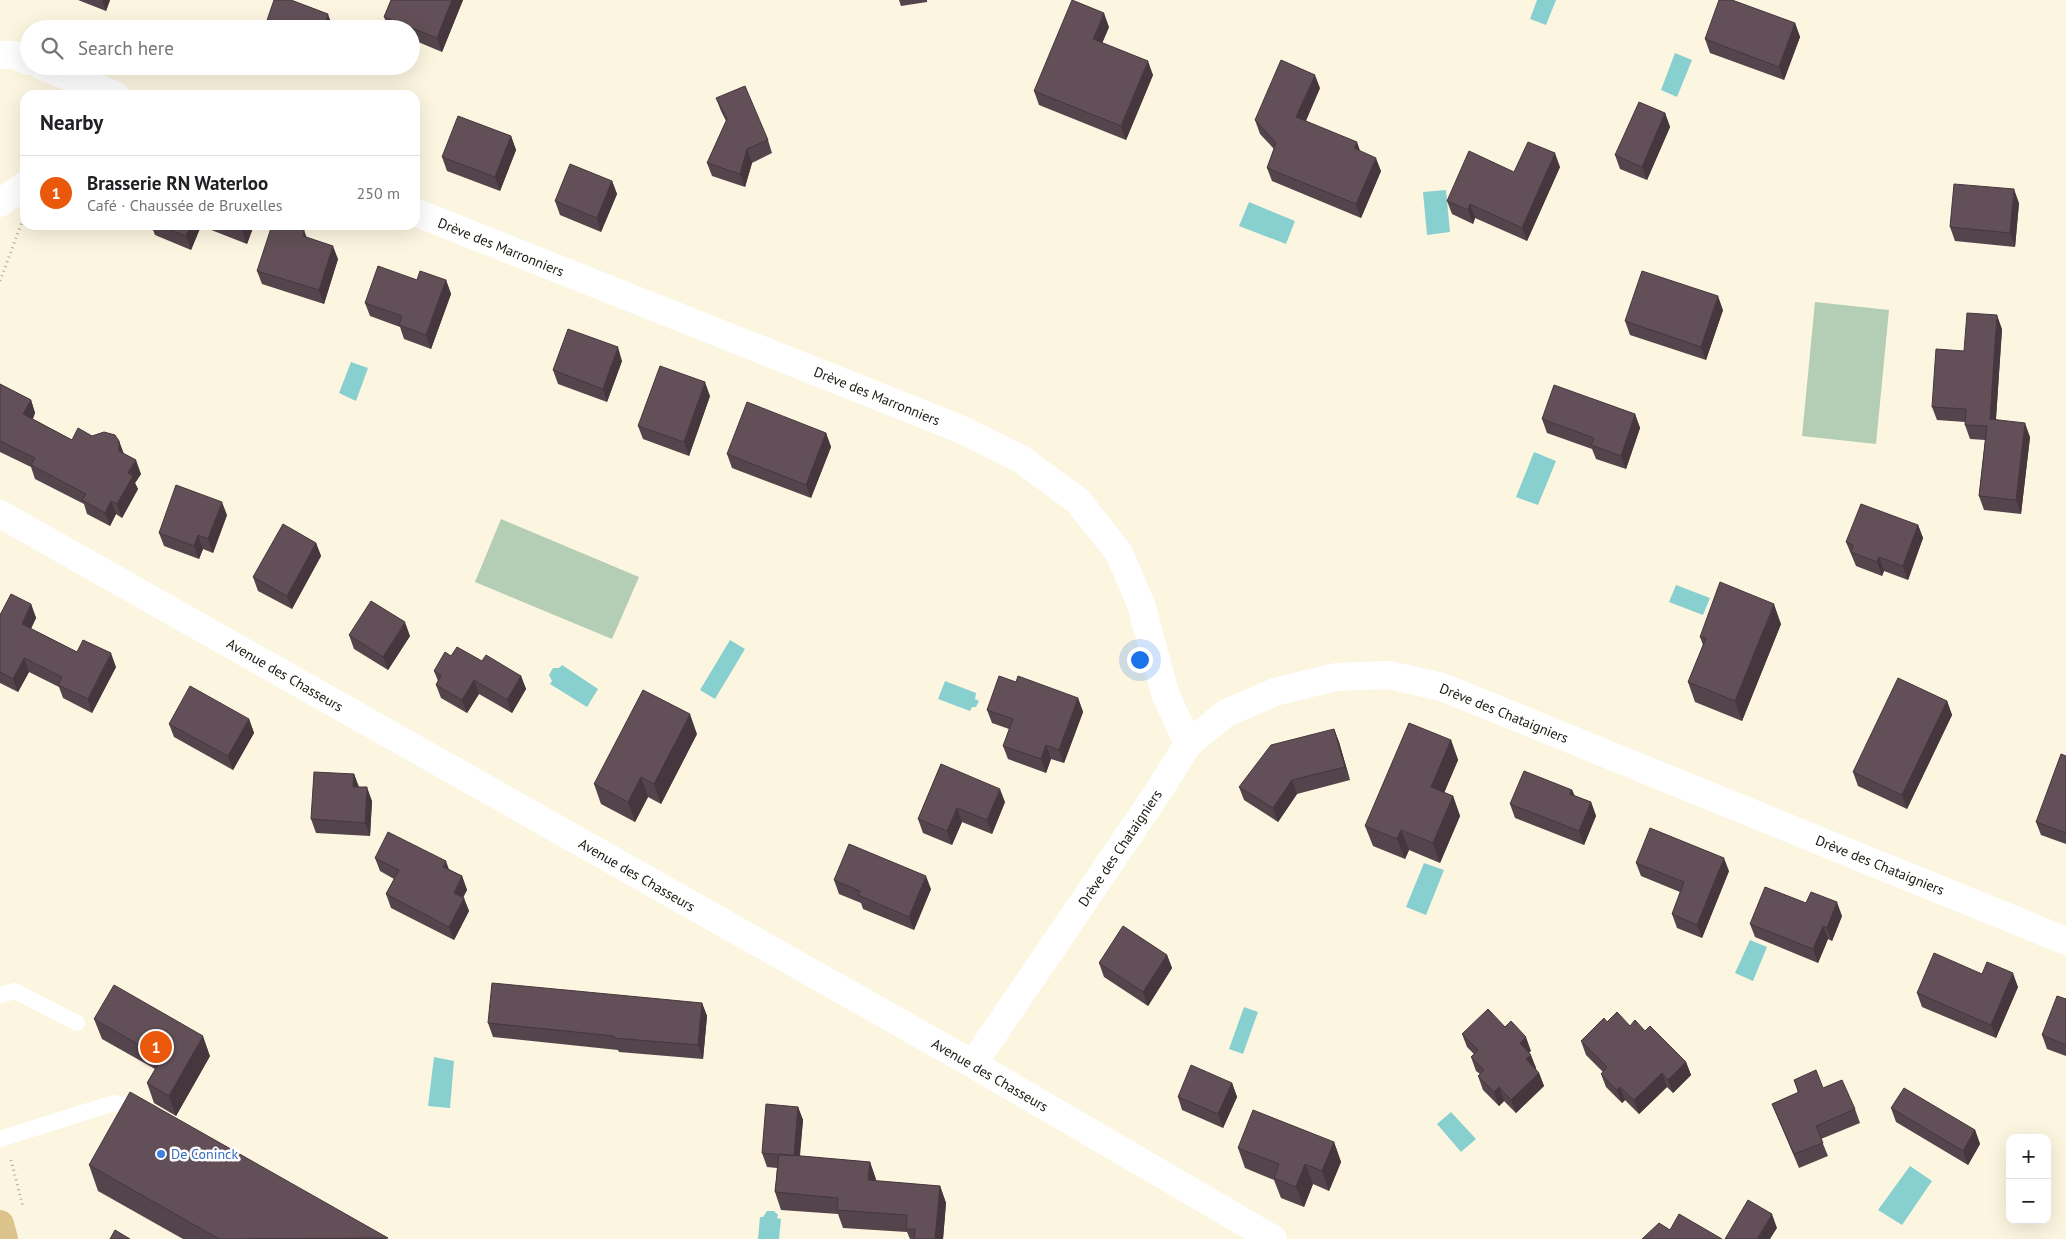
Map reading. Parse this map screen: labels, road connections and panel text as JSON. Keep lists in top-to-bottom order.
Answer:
{
  "streets": {
    "street": ["Drève des Marronniers", "Avenue des Chasseurs", "Drève des Chataigniers"]
  },
  "crossings": [
    ["Drève des Marronniers", "Drève des Chataigniers"],
    ["Avenue des Chasseurs", "Drève des Chataigniers"]
  ],
  "places": ["De Coninck"],
  "page": {
    "search": "Search here",
    "heading": "Nearby",
    "list": [
      {
        "mark": "1",
        "name": "Brasserie RN Waterloo",
        "note": "Café · Chaussée de Bruxelles",
        "value": "250 m"
      }
    ],
    "pins": "1",
    "map_buttons": ["+", "−"]
  }
}
